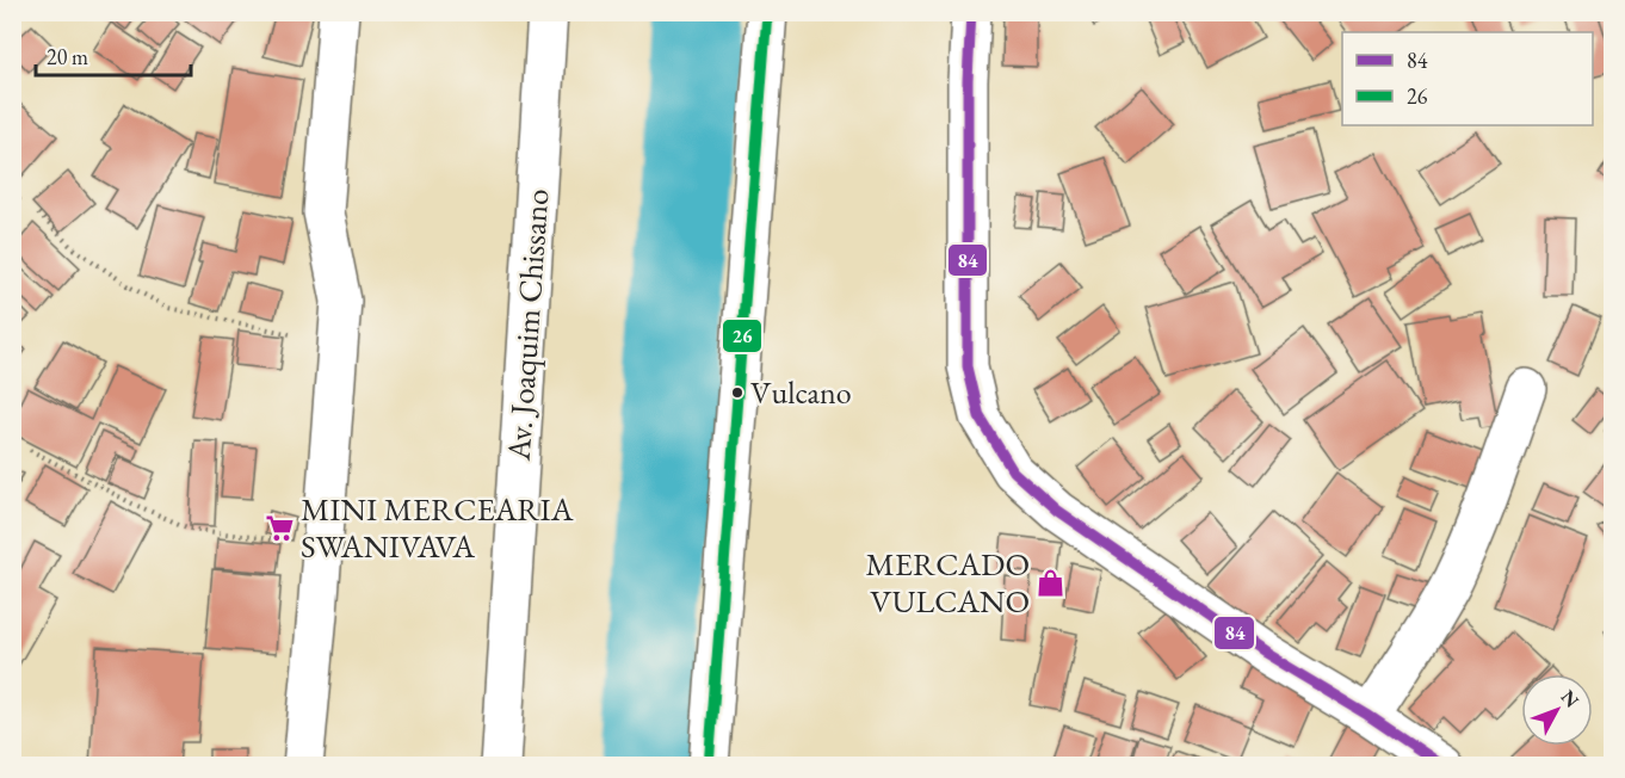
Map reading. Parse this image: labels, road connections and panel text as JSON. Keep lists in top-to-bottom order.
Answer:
{
  "streets": {
    "street": ["Av. Joaquim Chissano"]
  },
  "places": {
    "other": ["Vulcano"],
    "supermarket": ["MINI MERCEARIA SWANIVAVA"],
    "shop": ["MERCADO VULCANO"]
  },
  "lines": ["transit line 84", "transit line 26"],
  "legend": ["84", "26"],
  "scale_bar": "20 m",
  "north": "top right"
}
